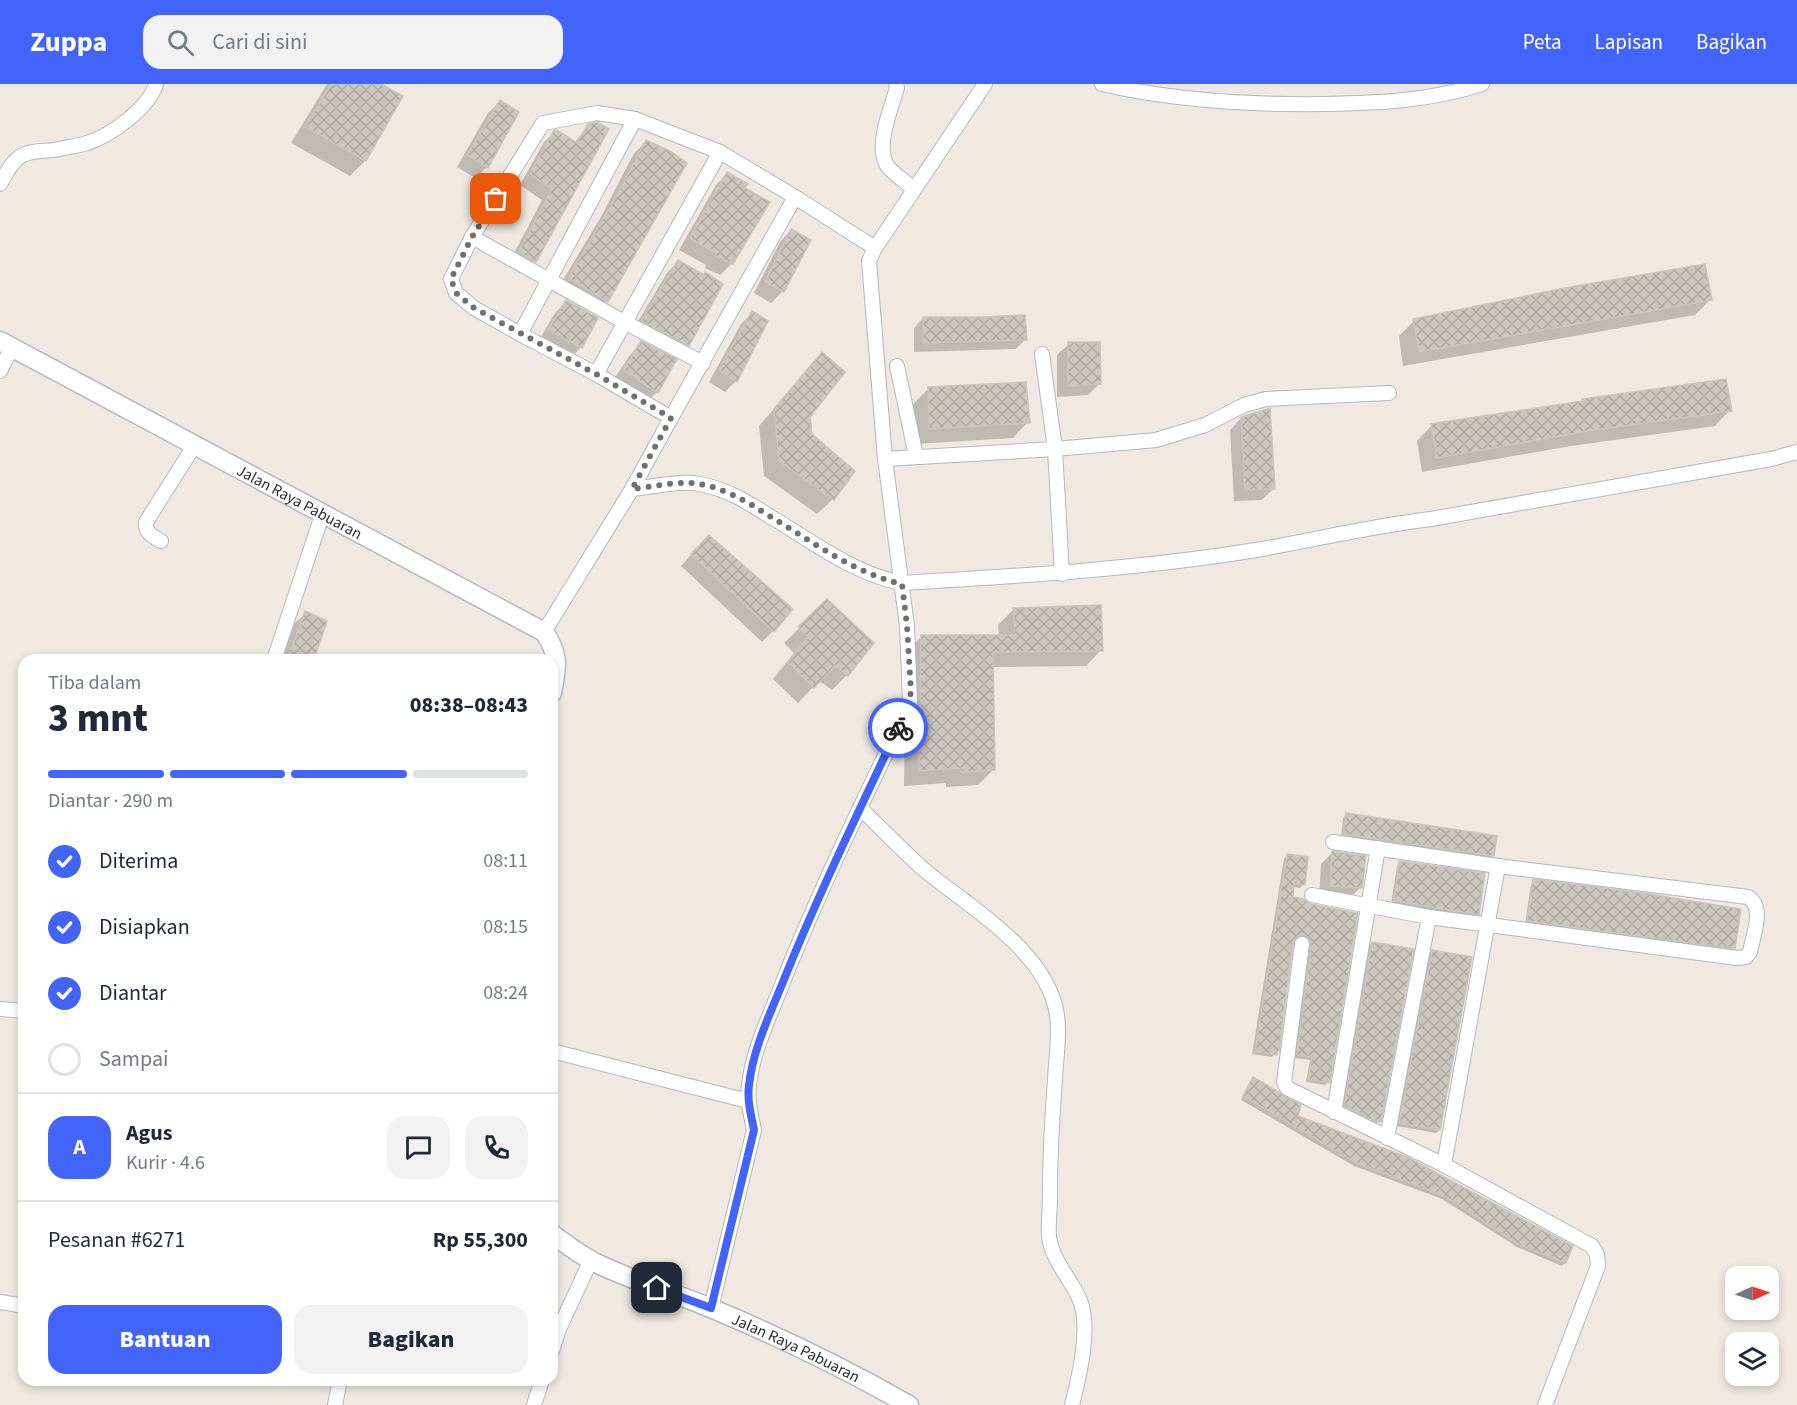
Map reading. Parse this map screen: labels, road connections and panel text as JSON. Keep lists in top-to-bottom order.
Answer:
{
  "streets": {
    "street": ["Jalan Raya Pabuaran"]
  },
  "north": "right",
  "page": {
    "header": "Zuppa",
    "search": "Cari di sini",
    "nav": ["Peta", "Lapisan", "Bagikan"],
    "heading": ["3 mnt", "Tiba dalam", "08:38–08:43"],
    "panel": [
      "Agus",
      "Kurir · 4.6",
      "Pesanan #6271",
      "Rp 55,300"
    ],
    "bar": "Diantar · 290 m",
    "list": [
      ["Diterima", "08:11"],
      ["Disiapkan", "08:15"],
      ["Diantar", "08:24"],
      "Sampai"
    ],
    "round": "A",
    "buttons": ["Bantuan", "Bagikan"]
  }
}
